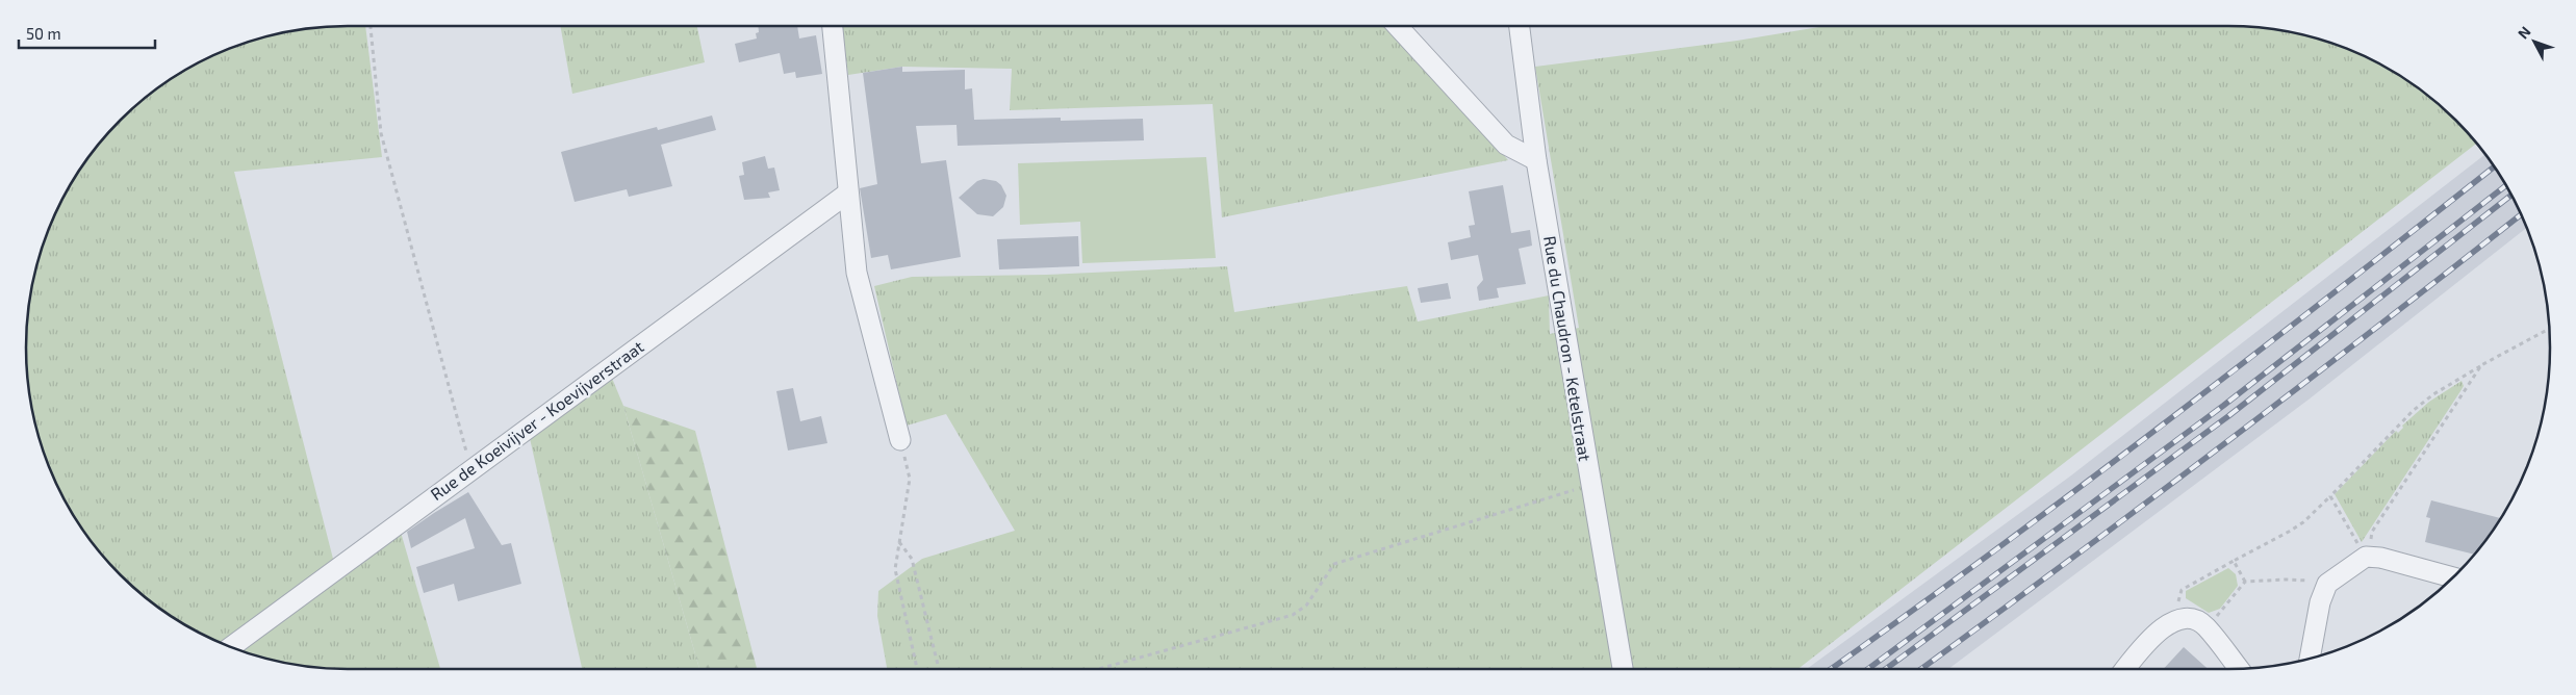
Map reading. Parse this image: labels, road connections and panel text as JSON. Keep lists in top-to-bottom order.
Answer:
{
  "streets": {
    "street": ["Rue du Chaudron - Ketelstraat", "Rue de Koeivijver - Koevijverstraat"]
  },
  "scale_bar": "50 m",
  "north": "top left"
}
